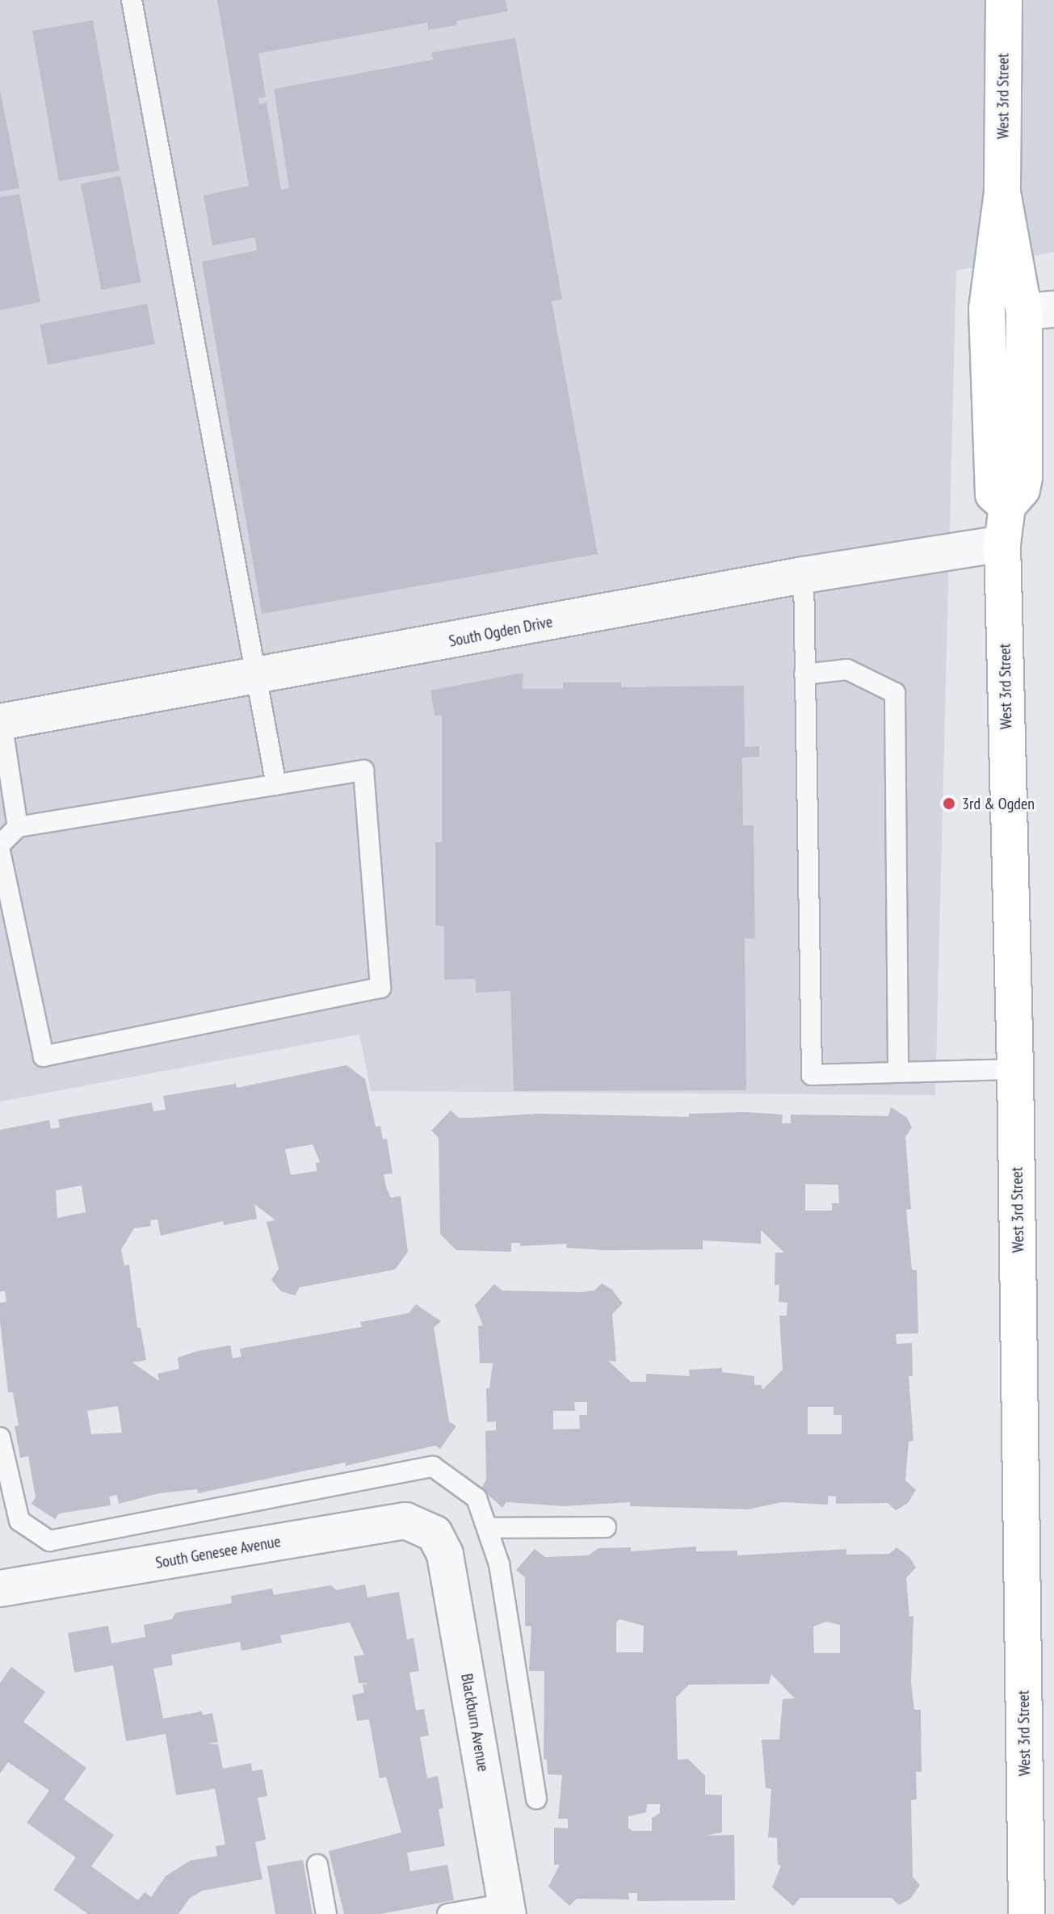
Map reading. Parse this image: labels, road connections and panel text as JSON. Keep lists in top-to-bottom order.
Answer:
{
  "streets": {
    "main road": ["West 3rd Street"],
    "street": ["South Ogden Drive", "South Genesee Avenue", "Blackburn Avenue"]
  },
  "crossings": [
    ["West 3rd Street", "South Ogden Drive"],
    ["South Genesee Avenue", "Blackburn Avenue"]
  ],
  "places": ["3rd & Ogden"]
}
